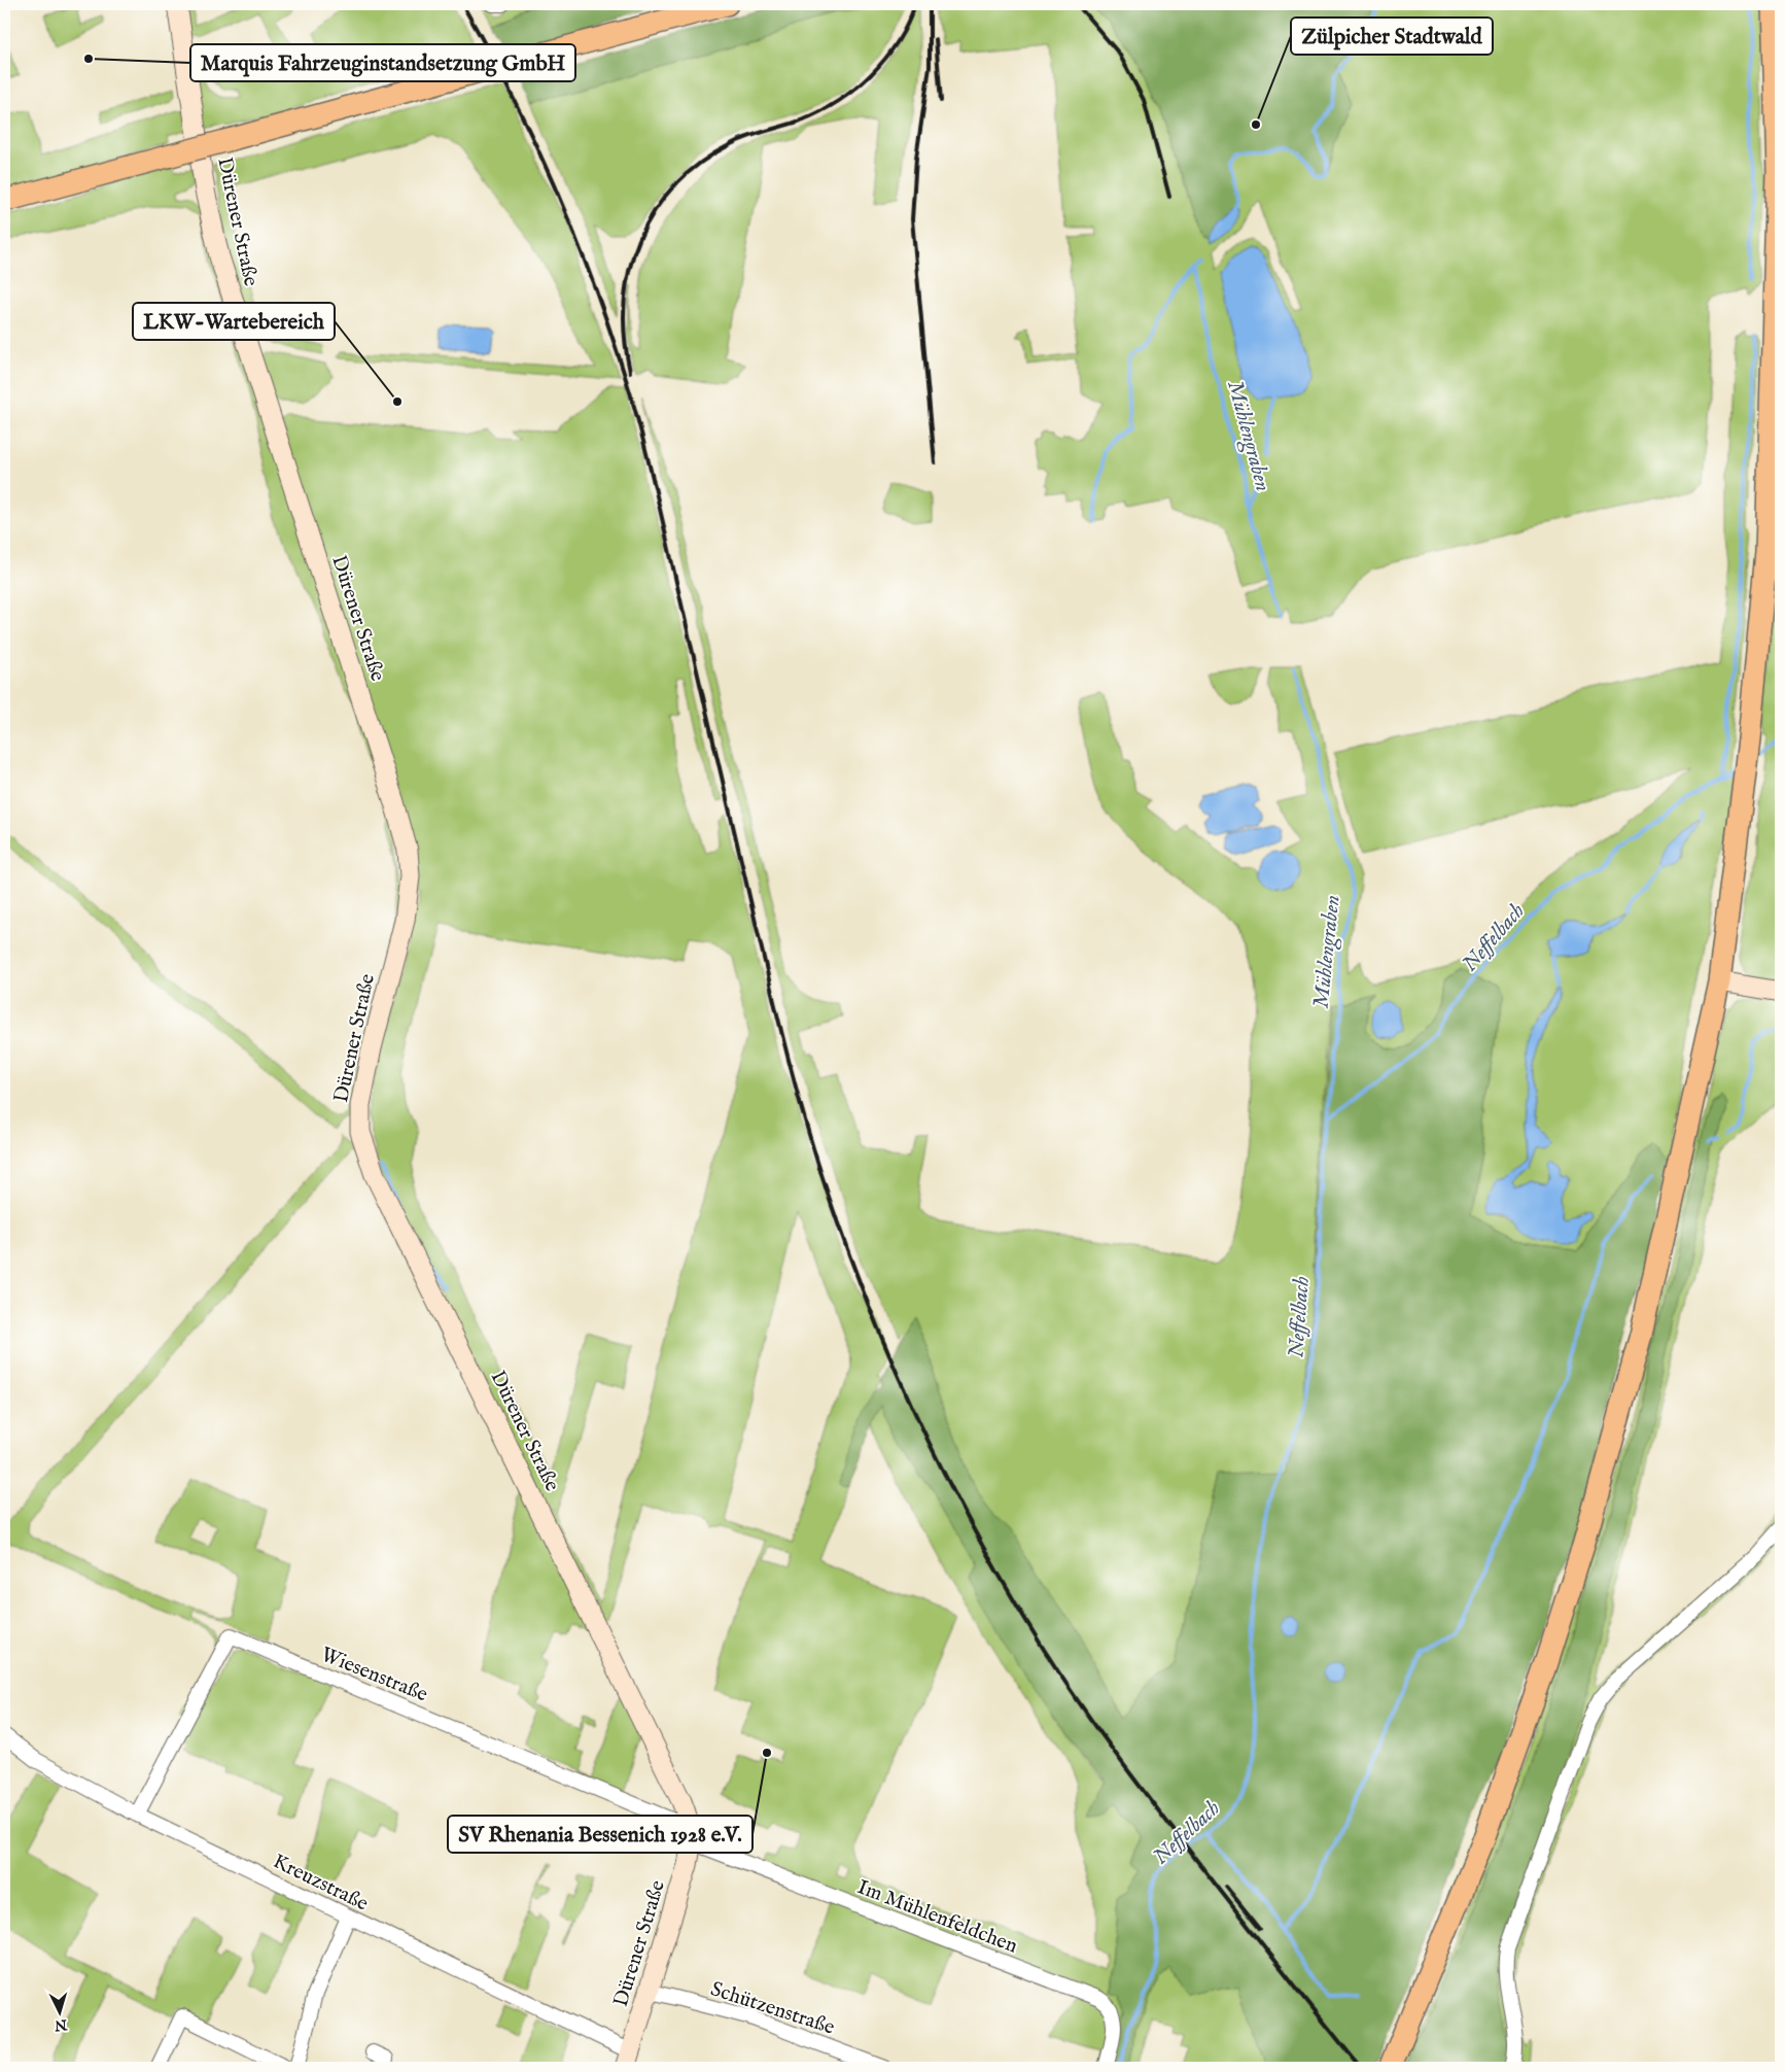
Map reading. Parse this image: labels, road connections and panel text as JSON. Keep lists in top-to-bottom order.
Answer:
{
  "streets": {
    "street": [
      "Dürener Straße",
      "Wiesenstraße",
      "Kreuzstraße",
      "Im Mühlenfeldchen",
      "Schützenstraße"
    ]
  },
  "crossings": [
    ["Dürener Straße", "Wiesenstraße"],
    ["Dürener Straße", "Kreuzstraße"],
    ["Dürener Straße", "Im Mühlenfeldchen"],
    ["Dürener Straße", "Schützenstraße"],
    ["Wiesenstraße", "Kreuzstraße"],
    ["Wiesenstraße", "Im Mühlenfeldchen"]
  ],
  "water": ["Mühlengraben", "Neffelbach"],
  "places": [
    "Marquis Fahrzeuginstandsetzung GmbH",
    "Zülpicher Stadtwald",
    "LKW-Wartebereich",
    "SV Rhenania Bessenich 1928 e.V."
  ],
  "north": "bottom"
}
